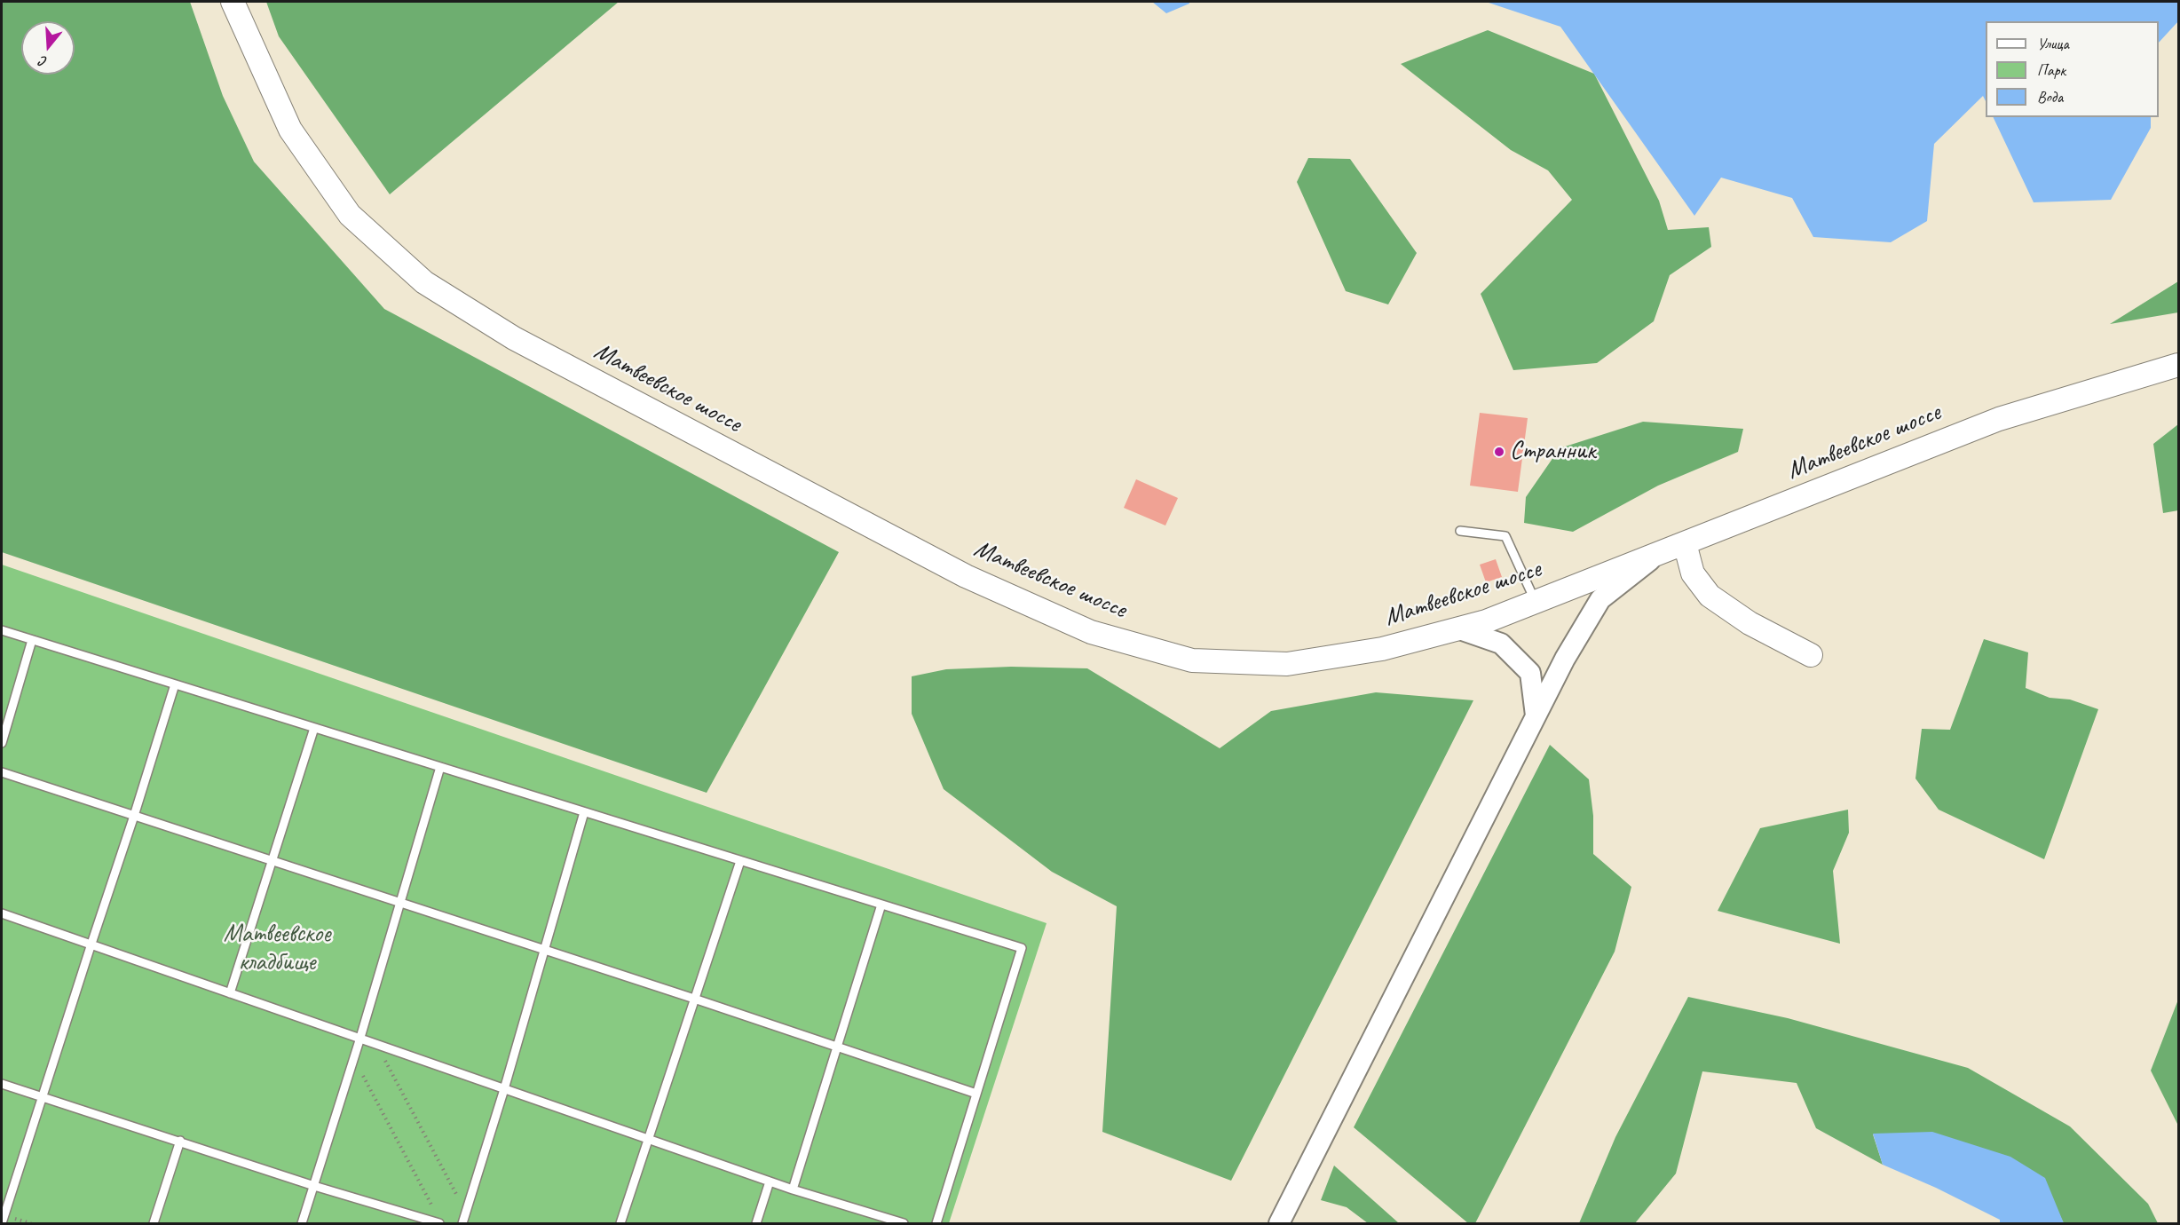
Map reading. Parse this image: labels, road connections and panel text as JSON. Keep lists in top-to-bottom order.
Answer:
{
  "streets": {
    "main road": ["Матвеевское шоссе"]
  },
  "parks": ["Матвеевское кладбище"],
  "places": ["Странник"],
  "legend": ["Улица", "Парк", "Вода"],
  "north": "bottom"
}
